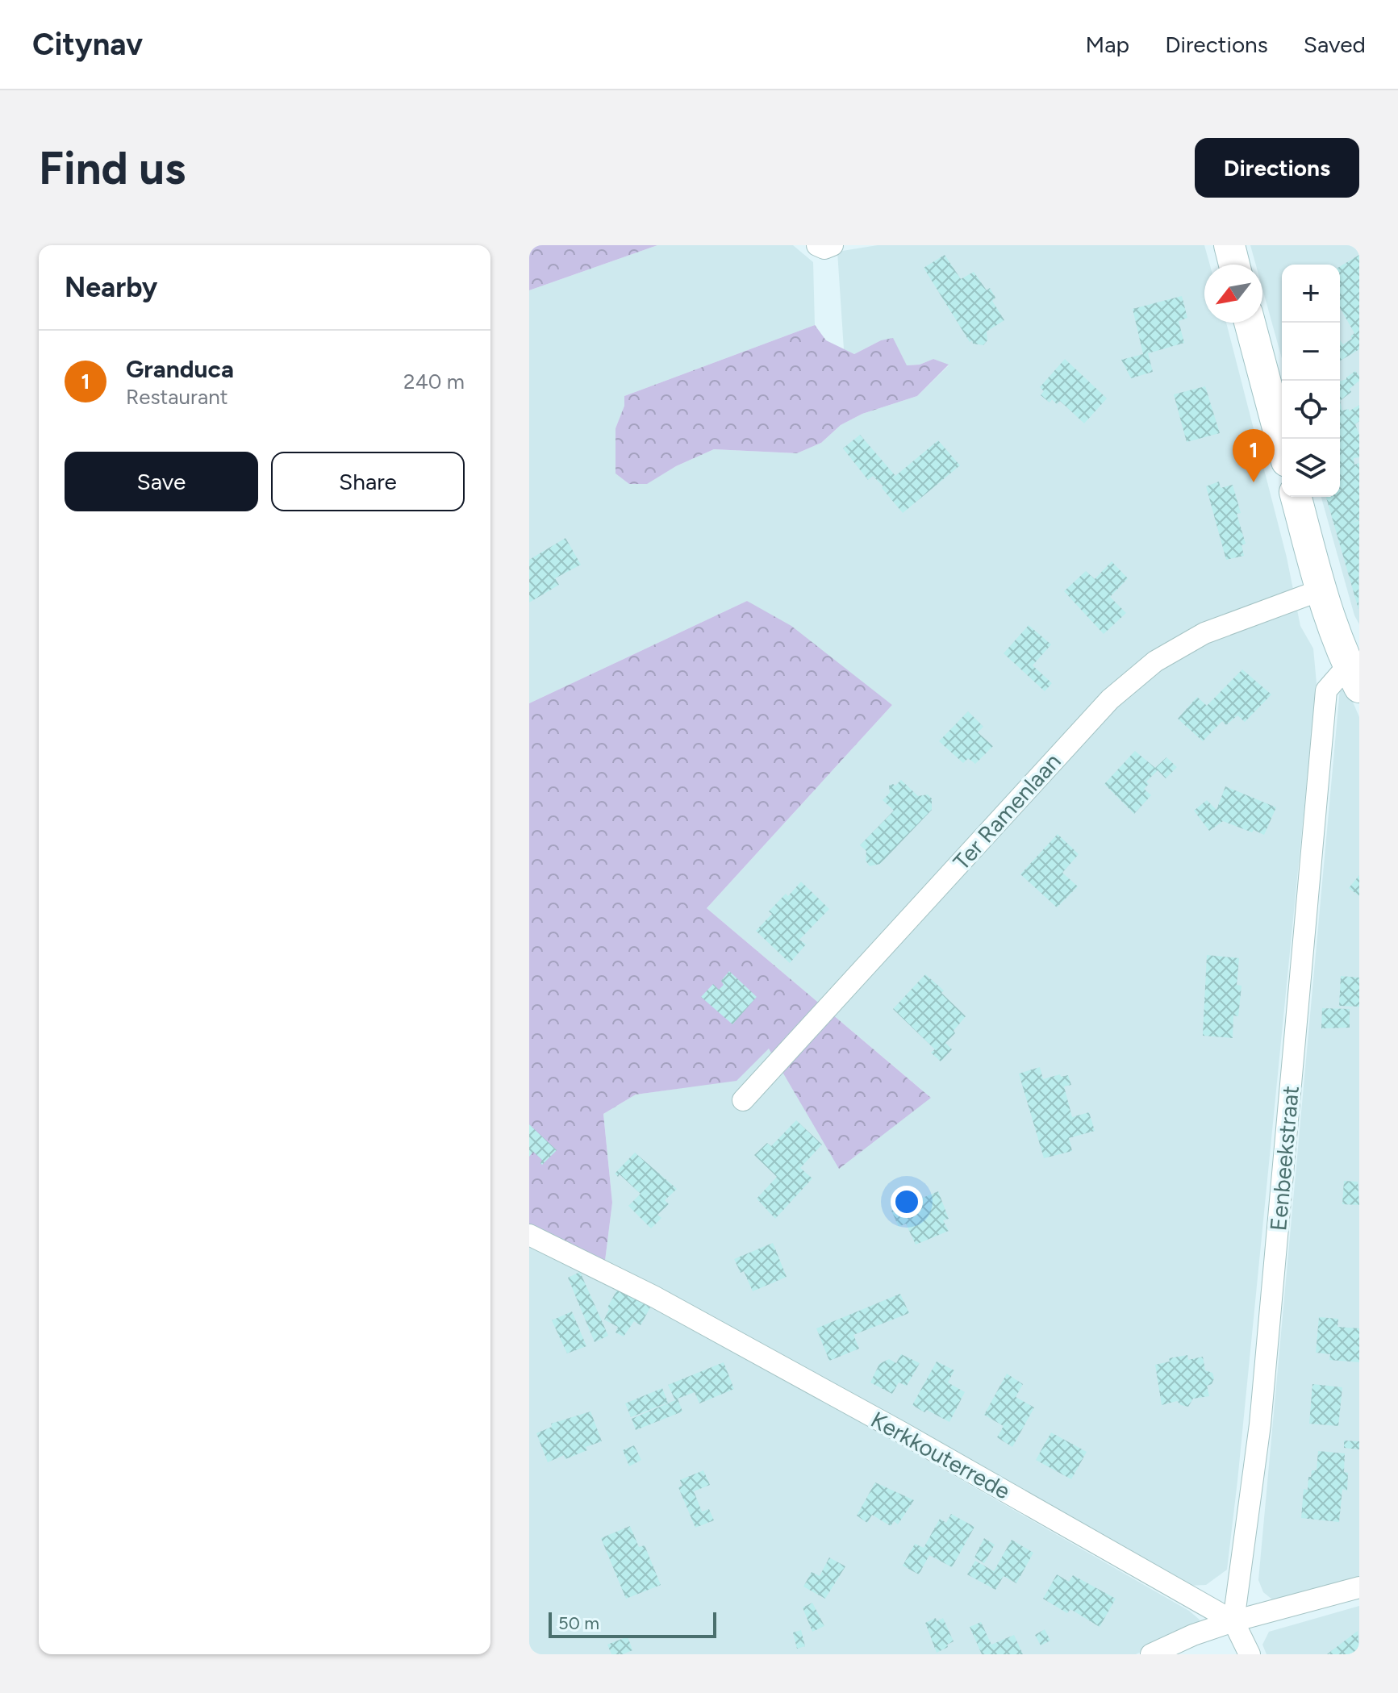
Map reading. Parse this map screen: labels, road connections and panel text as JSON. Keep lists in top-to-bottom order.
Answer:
{
  "streets": {
    "street": ["Ter Ramenlaan", "Eenbeekstraat", "Kerkkouterrede"]
  },
  "crossings": [
    ["Eenbeekstraat", "Kerkkouterrede"]
  ],
  "scale_bar": "50 m",
  "north": "bottom left",
  "page": {
    "header": "Citynav",
    "nav": ["Map", "Directions", "Saved"],
    "buttons": [
      "Directions",
      ["Save", "Share"]
    ],
    "title": "Find us",
    "heading": "Nearby",
    "map_buttons": ["+", "−"],
    "list": [
      {
        "mark": "1",
        "name": "Granduca",
        "note": "Restaurant",
        "value": "240 m"
      }
    ],
    "pins": "1",
    "scale": "50 m"
  }
}
